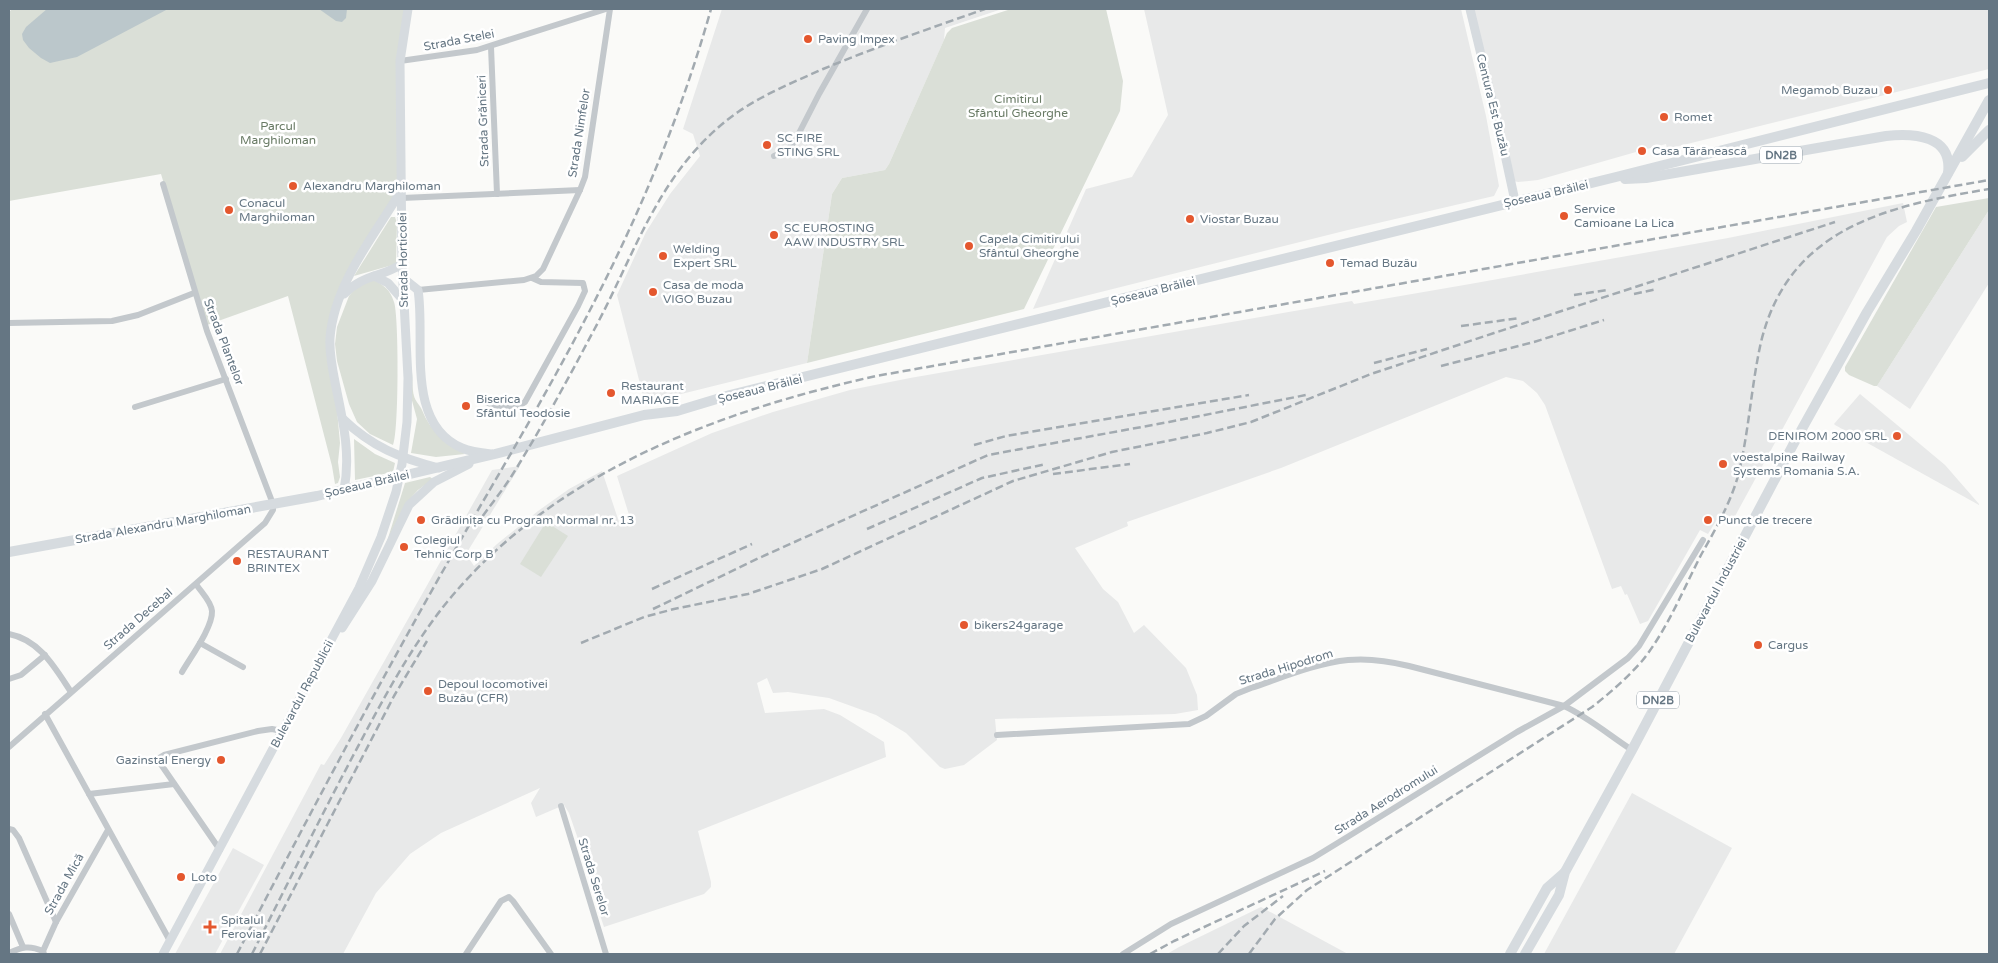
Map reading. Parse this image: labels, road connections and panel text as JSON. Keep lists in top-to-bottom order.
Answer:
{
  "streets": {
    "main road": [
      "Centura Est Buzău",
      "DN2B",
      "Șoseaua Brăilei",
      "Strada Horticolei",
      "Strada Alexandru Marghiloman",
      "Bulevardul Industriei",
      "Bulevardul Republicii"
    ],
    "street": [
      "Strada Stelei",
      "Strada Grăniceri",
      "Strada Nimfelor",
      "Strada Plantelor",
      "Strada Decebal",
      "Strada Hipodrom",
      "Strada Aerodromului",
      "Strada Serelor",
      "Strada Mică"
    ]
  },
  "crossings": [
    ["Strada Stelei", "Strada Grăniceri"],
    ["Strada Stelei", "Strada Nimfelor"],
    ["Strada Stelei", "Strada Horticolei"],
    ["Centura Est Buzău", "Șoseaua Brăilei"],
    ["DN2B", "Șoseaua Brăilei"],
    ["DN2B", "Bulevardul Industriei"],
    ["Șoseaua Brăilei", "Strada Alexandru Marghiloman"],
    ["Strada Horticolei", "Bulevardul Republicii"],
    ["Strada Plantelor", "Strada Alexandru Marghiloman"],
    ["Strada Plantelor", "Strada Decebal"],
    ["Strada Alexandru Marghiloman", "Strada Decebal"],
    ["Bulevardul Industriei", "Strada Hipodrom"],
    ["Strada Hipodrom", "Strada Aerodromului"]
  ],
  "parks": ["Cimitirul Sfântul Gheorghe", "Parcul Marghiloman"],
  "places": {
    "other": [
      "Paving Impex",
      "Megamob Buzau",
      "Romet",
      "SC FIRE STING SRL",
      "Casa Tărănească",
      "Alexandru Marghiloman",
      "Conacul Marghiloman",
      "Service Camioane La Lica",
      "Viostar Buzau",
      "SC EUROSTING AAW INDUSTRY SRL",
      "Capela Cimitirului Sfântul Gheorghe",
      "Welding Expert SRL",
      "Temad Buzău",
      "Casa de moda VIGO Buzau",
      "Restaurant MARIAGE",
      "Biserica Sfântul Teodosie",
      "DENIROM 2000 SRL",
      "voestalpine Railway Systems Romania S.A.",
      "Grădinița cu Program Normal nr. 13",
      "Punct de trecere",
      "Colegiul Tehnic Corp B",
      "RESTAURANT BRINTEX",
      "bikers24garage",
      "Cargus",
      "Depoul locomotivei Buzău (CFR)",
      "Gazinstal Energy",
      "Loto"
    ],
    "health": ["Spitalul Feroviar"]
  }
}
